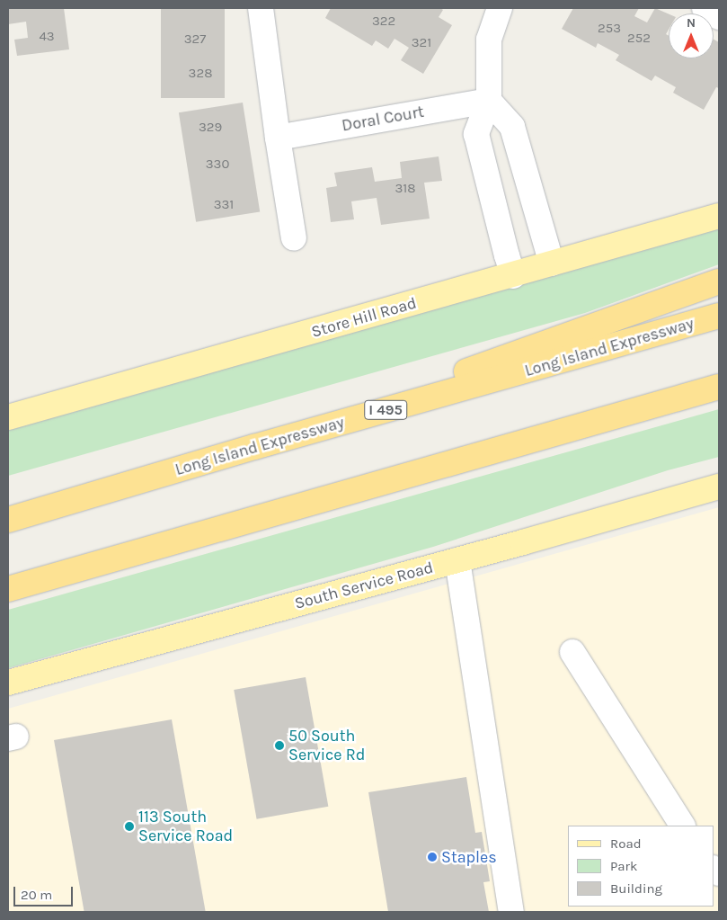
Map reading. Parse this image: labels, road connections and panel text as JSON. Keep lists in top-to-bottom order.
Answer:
{
  "streets": {
    "highway": ["Long Island Expressway", "I 495"],
    "main road": ["Store Hill Road", "South Service Road"],
    "street": ["Doral Court"]
  },
  "places": ["50 South Service Rd", "113 South Service Road", "Staples"],
  "house_numbers": [
    "322",
    "253",
    "43",
    "252",
    "327",
    "321",
    "328",
    "329",
    "330",
    "318",
    "331"
  ],
  "legend": ["Road", "Park", "Building"],
  "scale_bar": "20 m",
  "north": "top"
}
